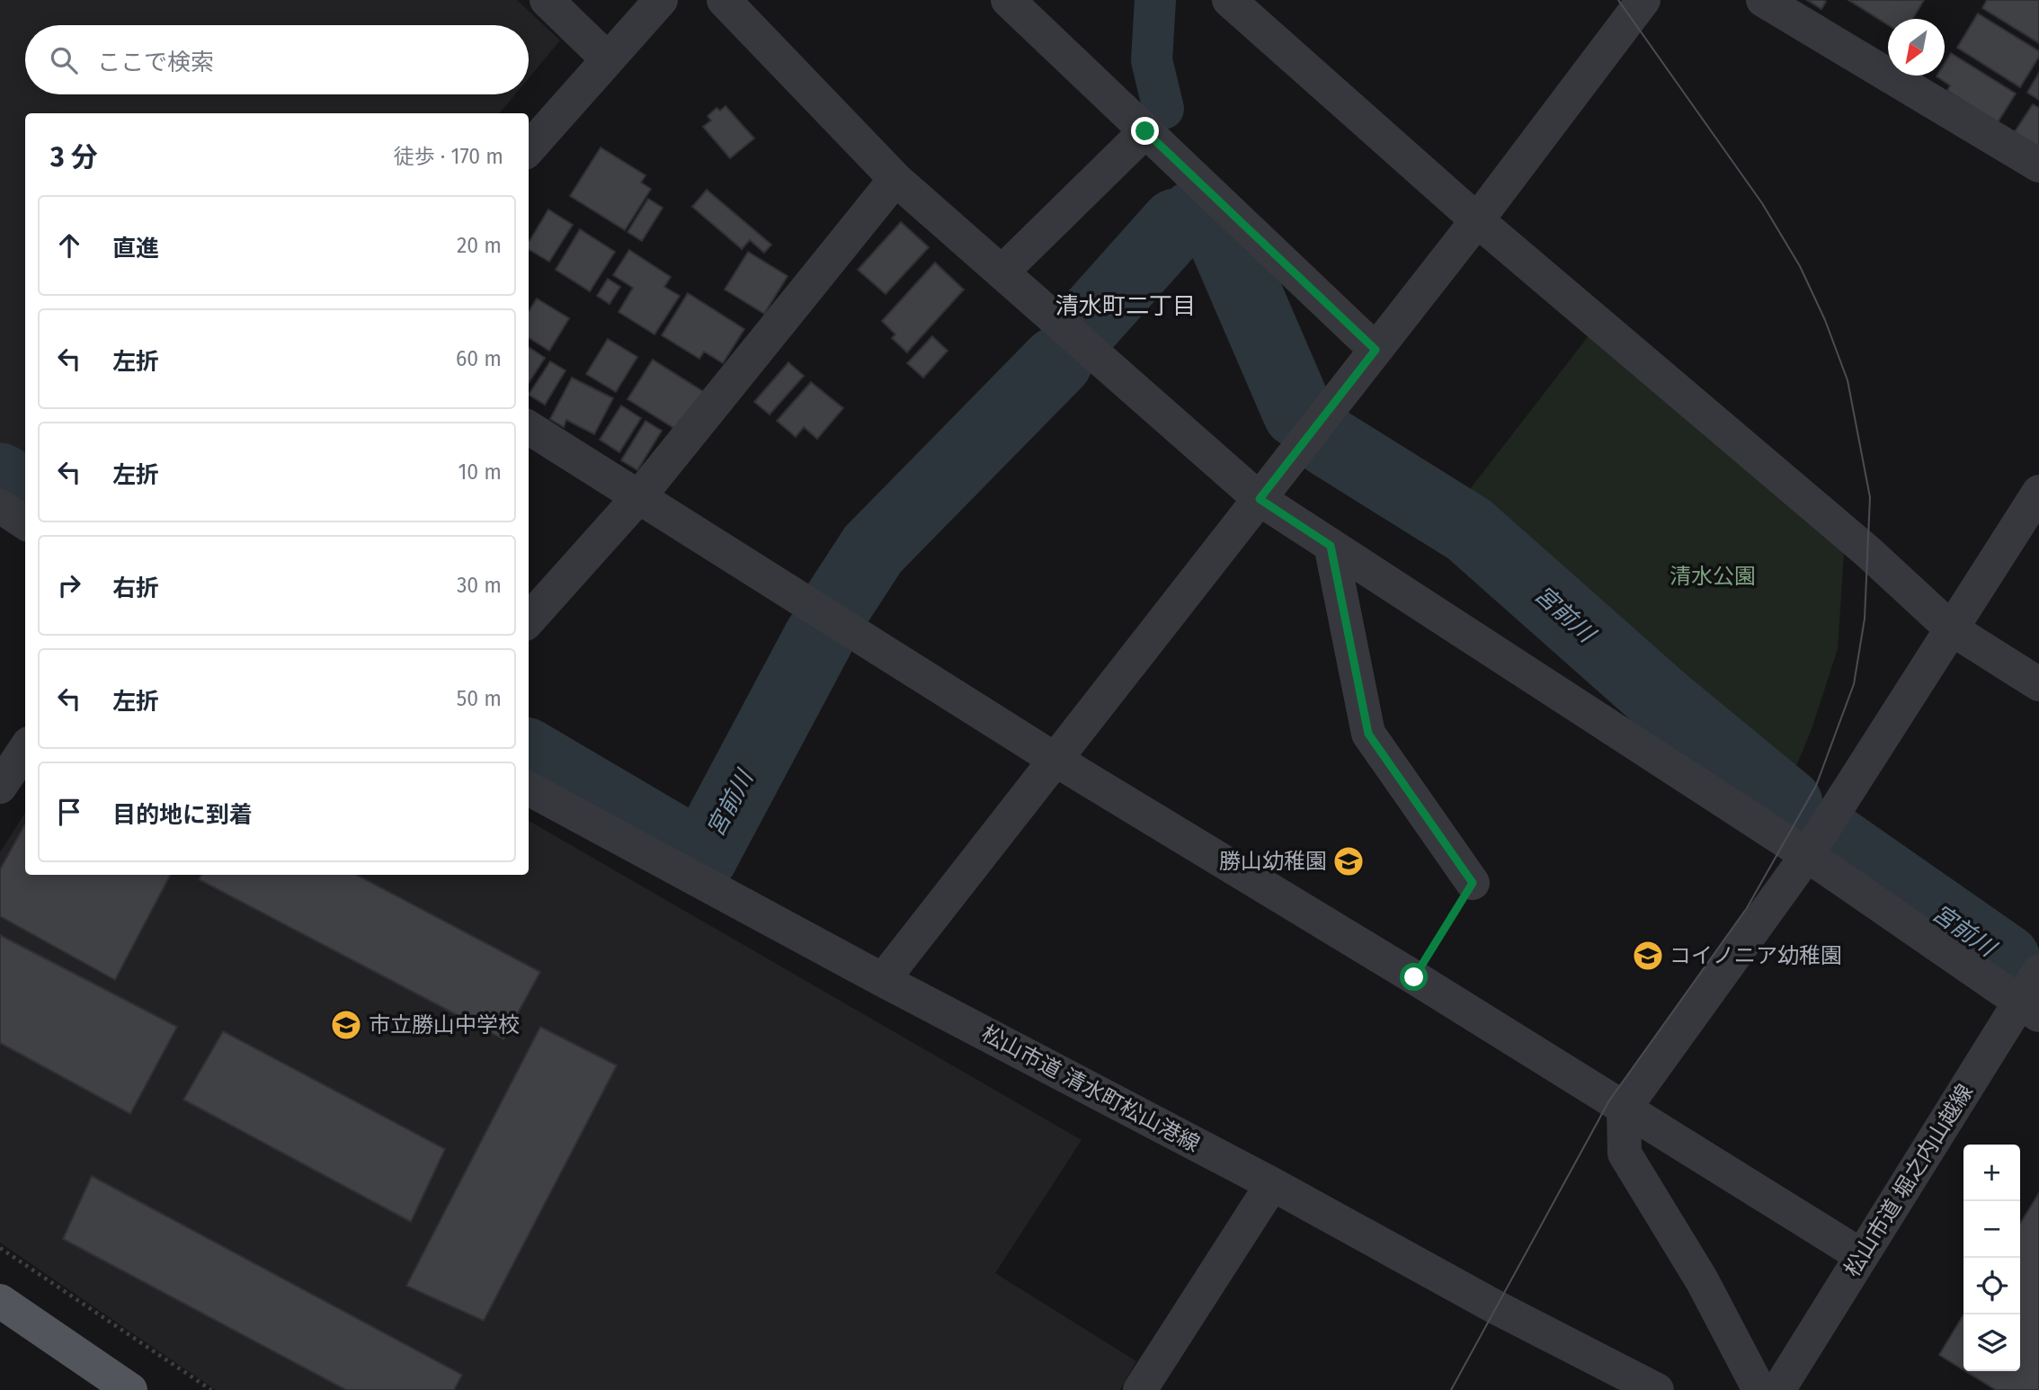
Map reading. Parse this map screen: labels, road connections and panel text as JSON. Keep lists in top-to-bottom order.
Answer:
{
  "streets": {
    "street": ["松山市道 清水町松山港線", "松山市道 堀之内山越線"]
  },
  "districts": ["清水町二丁目"],
  "water": ["宮前川"],
  "parks": ["清水公園"],
  "places": {
    "school or university": ["勝山幼稚園", "コイノニア幼稚園", "市立勝山中学校"]
  },
  "north": "bottom left",
  "page": {
    "search": "ここで検索",
    "heading": ["3 分", "徒歩 · 170 m"],
    "list": [
      ["直進", "20 m"],
      ["左折", "60 m"],
      ["左折", "10 m"],
      ["右折", "30 m"],
      ["左折", "50 m"],
      "目的地に到着"
    ],
    "map_buttons": ["+", "−"]
  }
}
